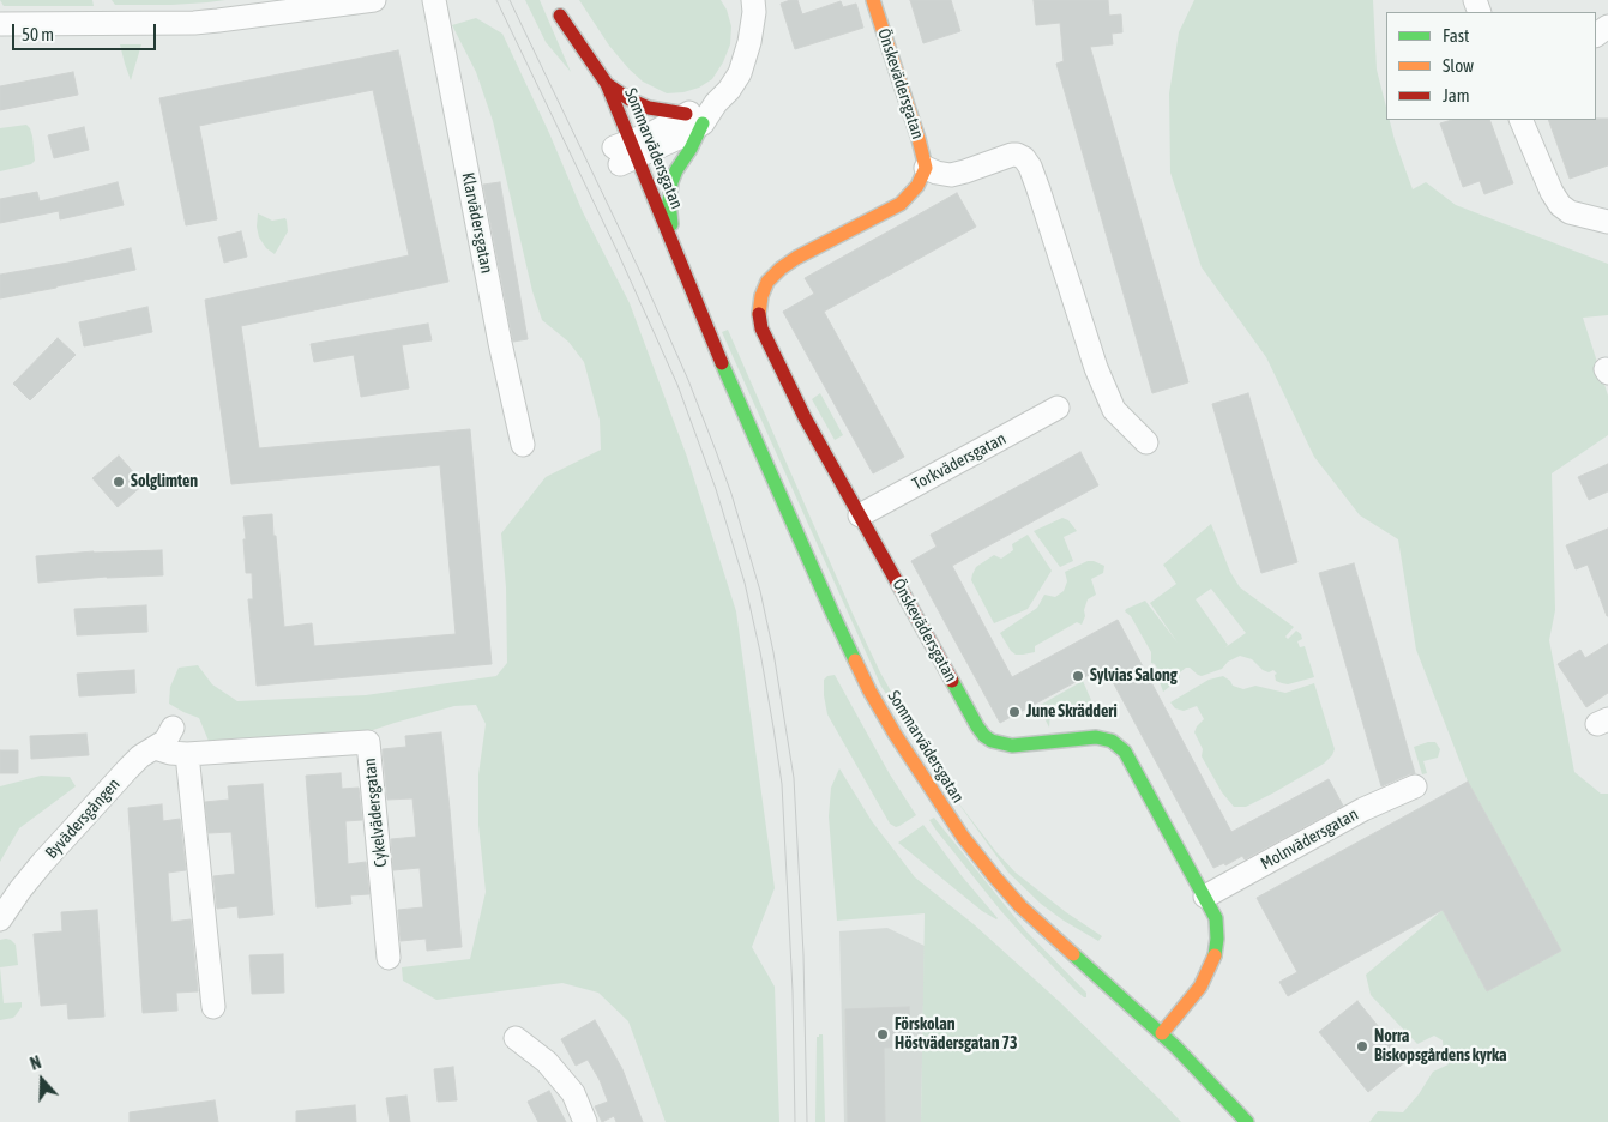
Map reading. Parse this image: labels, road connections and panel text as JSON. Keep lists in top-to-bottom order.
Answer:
{
  "streets": {
    "street": [
      "Önskevädersgatan",
      "Sommarvädersgatan",
      "Klarvädersgatan",
      "Torkvädersgatan",
      "Cykelvädersgatan",
      "Byvädersgången",
      "Molnvädersgatan"
    ]
  },
  "crossings": [
    ["Önskevädersgatan", "Sommarvädersgatan"],
    ["Önskevädersgatan", "Torkvädersgatan"],
    ["Önskevädersgatan", "Molnvädersgatan"],
    ["Cykelvädersgatan", "Byvädersgången"]
  ],
  "places": [
    "Solglimten",
    "Sylvias Salong",
    "June Skrädderi",
    "Förskolan Höstvädersgatan 73",
    "Norra Biskopsgårdens kyrka"
  ],
  "legend": ["Fast", "Slow", "Jam"],
  "scale_bar": "50 m",
  "north": "top"
}
